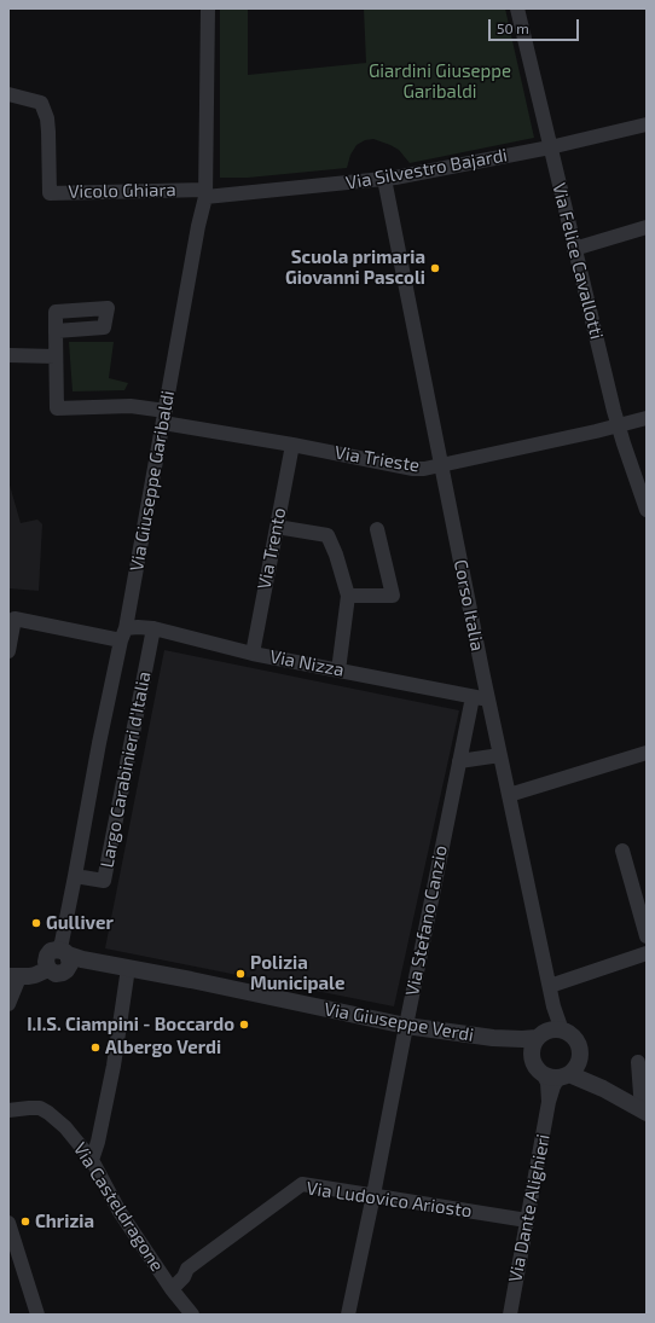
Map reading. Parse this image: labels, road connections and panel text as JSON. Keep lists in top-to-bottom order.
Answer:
{
  "streets": {
    "street": [
      "Via Silvestro Bajardi",
      "Vicolo Ghiara",
      "Via Felice Cavallotti",
      "Via Trieste",
      "Via Giuseppe Garibaldi",
      "Via Trento",
      "Corso Italia",
      "Via Nizza",
      "Largo Carabinieri d'Italia",
      "Via Stefano Canzio",
      "Via Giuseppe Verdi",
      "Via Ludovico Ariosto",
      "Via Casteldragone",
      "Via Dante Alighieri"
    ]
  },
  "crossings": [
    ["Via Silvestro Bajardi", "Vicolo Ghiara"],
    ["Via Silvestro Bajardi", "Via Felice Cavallotti"],
    ["Via Silvestro Bajardi", "Via Giuseppe Garibaldi"],
    ["Via Silvestro Bajardi", "Corso Italia"],
    ["Vicolo Ghiara", "Via Giuseppe Garibaldi"],
    ["Via Felice Cavallotti", "Via Trieste"],
    ["Via Trieste", "Via Giuseppe Garibaldi"],
    ["Via Trieste", "Via Trento"],
    ["Via Trieste", "Corso Italia"],
    ["Via Giuseppe Garibaldi", "Via Nizza"],
    ["Via Giuseppe Garibaldi", "Largo Carabinieri d'Italia"],
    ["Via Giuseppe Garibaldi", "Via Giuseppe Verdi"],
    ["Via Trento", "Via Nizza"],
    ["Corso Italia", "Via Nizza"],
    ["Corso Italia", "Via Giuseppe Verdi"],
    ["Corso Italia", "Via Dante Alighieri"],
    ["Via Nizza", "Largo Carabinieri d'Italia"],
    ["Via Nizza", "Via Stefano Canzio"],
    ["Via Stefano Canzio", "Via Giuseppe Verdi"],
    ["Via Stefano Canzio", "Via Ludovico Ariosto"],
    ["Via Giuseppe Verdi", "Via Dante Alighieri"],
    ["Via Ludovico Ariosto", "Via Casteldragone"],
    ["Via Ludovico Ariosto", "Via Dante Alighieri"]
  ],
  "parks": ["Giardini Giuseppe Garibaldi"],
  "places": [
    "Scuola primaria Giovanni Pascoli",
    "Gulliver",
    "Polizia Municipale",
    "I.I.S. Ciampini - Boccardo",
    "Albergo Verdi",
    "Chrizia"
  ],
  "scale_bar": "50 m"
}
